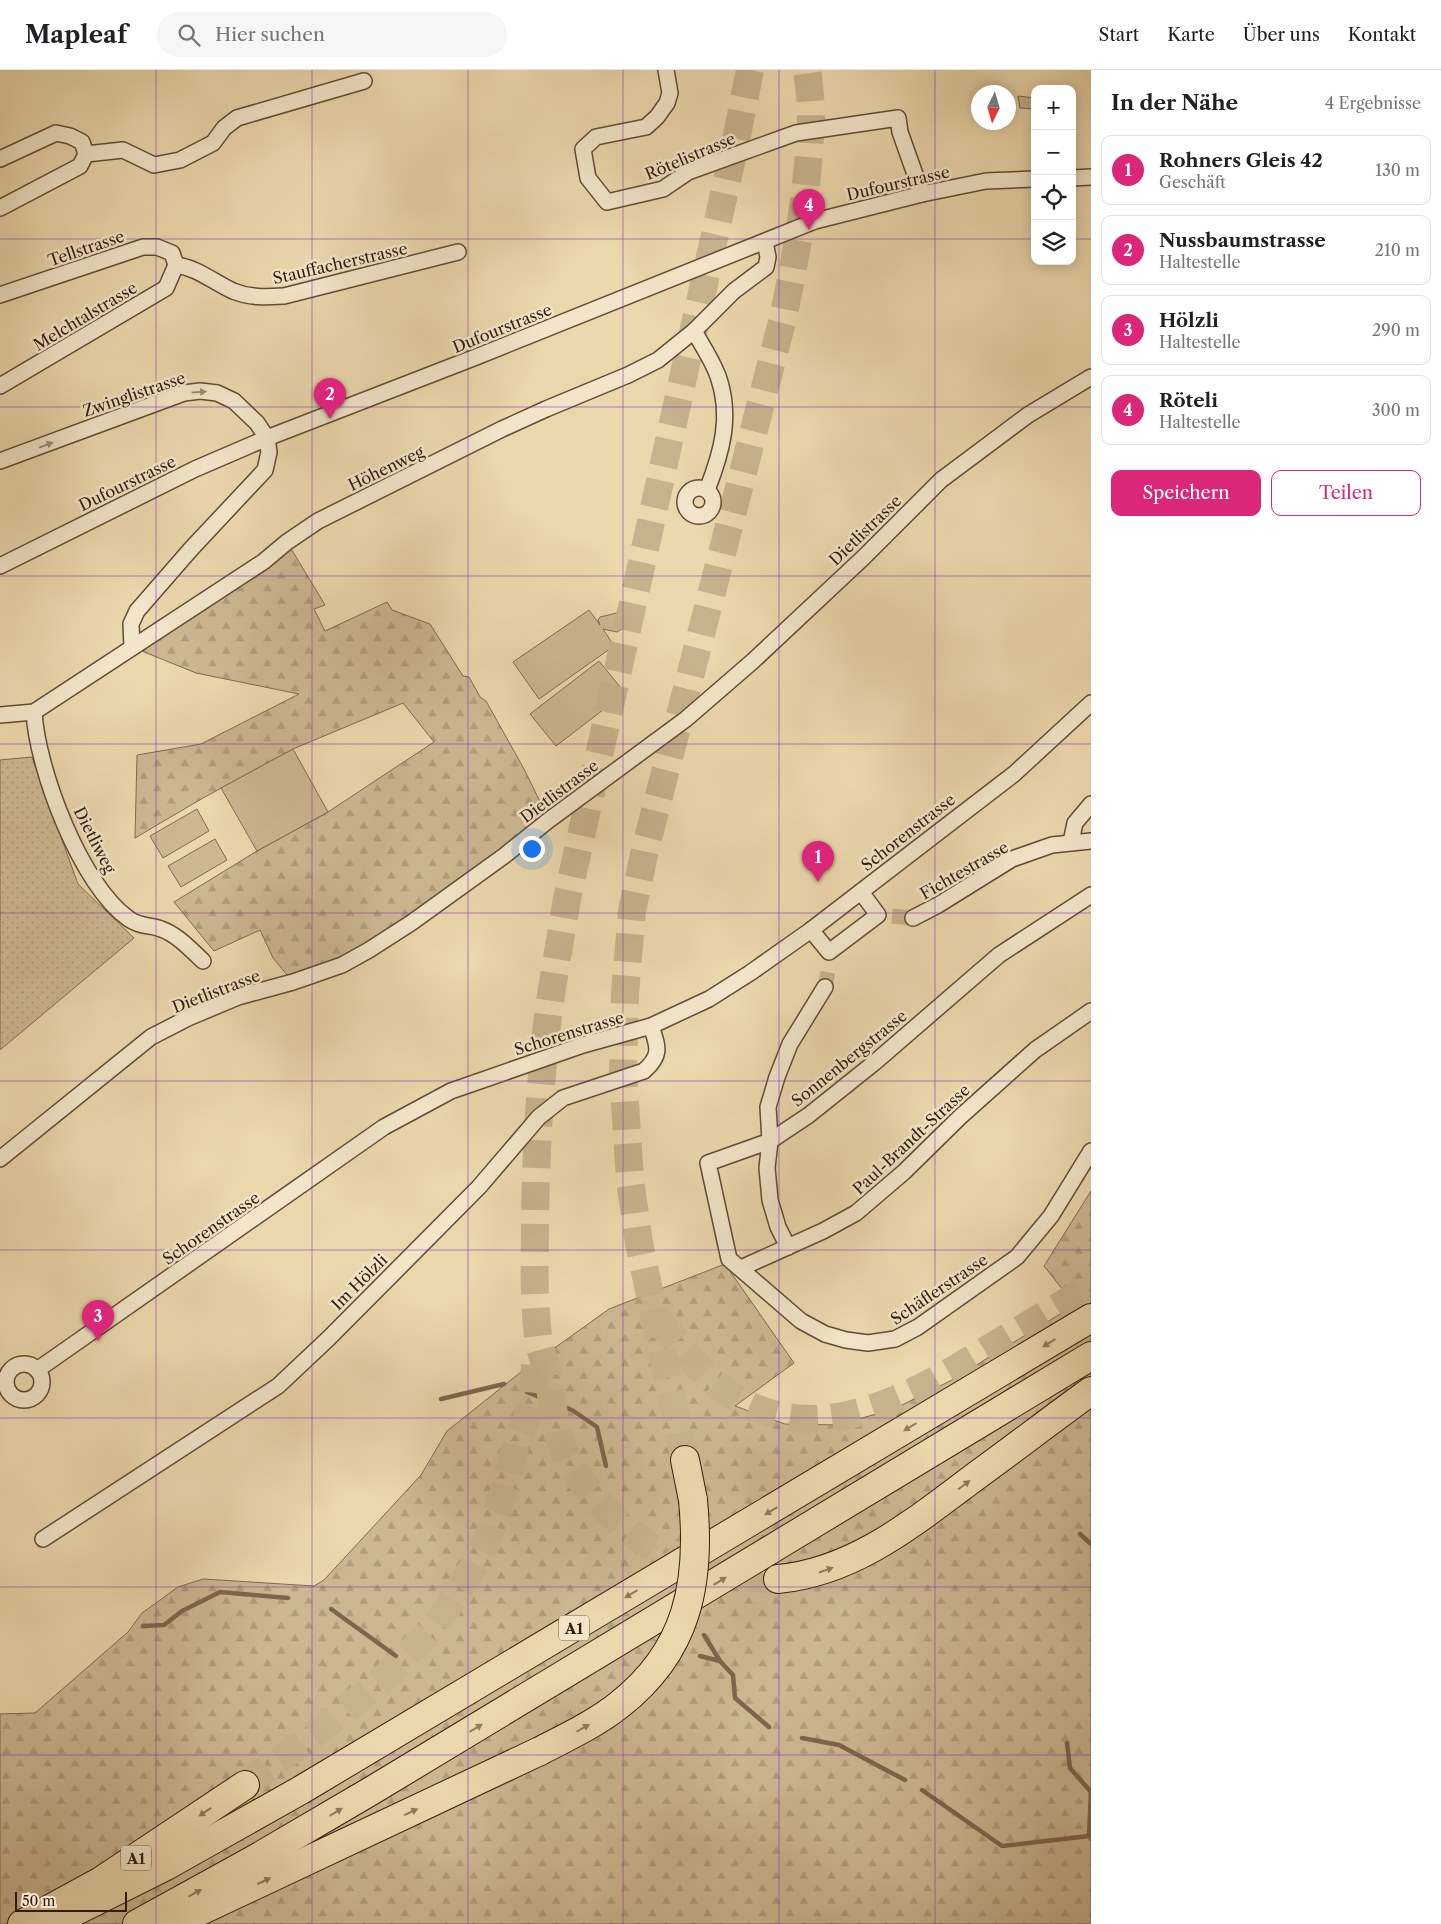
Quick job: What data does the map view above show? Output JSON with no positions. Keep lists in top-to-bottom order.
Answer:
{
  "streets": {
    "highway": ["A1"],
    "street": [
      "Rötelistrasse",
      "Dufourstrasse",
      "Tellstrasse",
      "Stauffacherstrasse",
      "Melchtalstrasse",
      "Zwinglistrasse",
      "Höhenweg",
      "Dietlistrasse",
      "Schorenstrasse",
      "Dietliweg",
      "Fichtestrasse",
      "Sonnenbergstrasse",
      "Paul-Brandt-Strasse",
      "Im Hölzli",
      "Schäflerstrasse"
    ]
  },
  "crossings": [
    ["Rötelistrasse", "Dufourstrasse"],
    ["Dufourstrasse", "Zwinglistrasse"],
    ["Dufourstrasse", "Höhenweg"],
    ["Tellstrasse", "Stauffacherstrasse"],
    ["Tellstrasse", "Melchtalstrasse"],
    ["Stauffacherstrasse", "Melchtalstrasse"],
    ["Höhenweg", "Dietliweg"],
    ["Schorenstrasse", "Im Hölzli"],
    ["Sonnenbergstrasse", "Paul-Brandt-Strasse"],
    ["Sonnenbergstrasse", "Schäflerstrasse"],
    ["Paul-Brandt-Strasse", "Schäflerstrasse"]
  ],
  "one_way": ["Zwinglistrasse"],
  "scale_bar": "50 m",
  "north": "bottom",
  "page": {
    "header": "Mapleaf",
    "search": "Hier suchen",
    "nav": [
      "Start",
      "Karte",
      "Über uns",
      "Kontakt"
    ],
    "heading": ["In der Nähe", "4 Ergebnisse"],
    "map_buttons": ["+", "−"],
    "list": [
      {
        "mark": "1",
        "name": "Rohners Gleis 42",
        "note": "Geschäft",
        "value": "130 m"
      },
      {
        "mark": "2",
        "name": "Nussbaumstrasse",
        "note": "Haltestelle",
        "value": "210 m"
      },
      {
        "mark": "3",
        "name": "Hölzli",
        "note": "Haltestelle",
        "value": "290 m"
      },
      {
        "mark": "4",
        "name": "Röteli",
        "note": "Haltestelle",
        "value": "300 m"
      }
    ],
    "pins": [
      "4",
      "2",
      "1",
      "3"
    ],
    "buttons": ["Speichern", "Teilen"],
    "scale": "50 m"
  }
}
